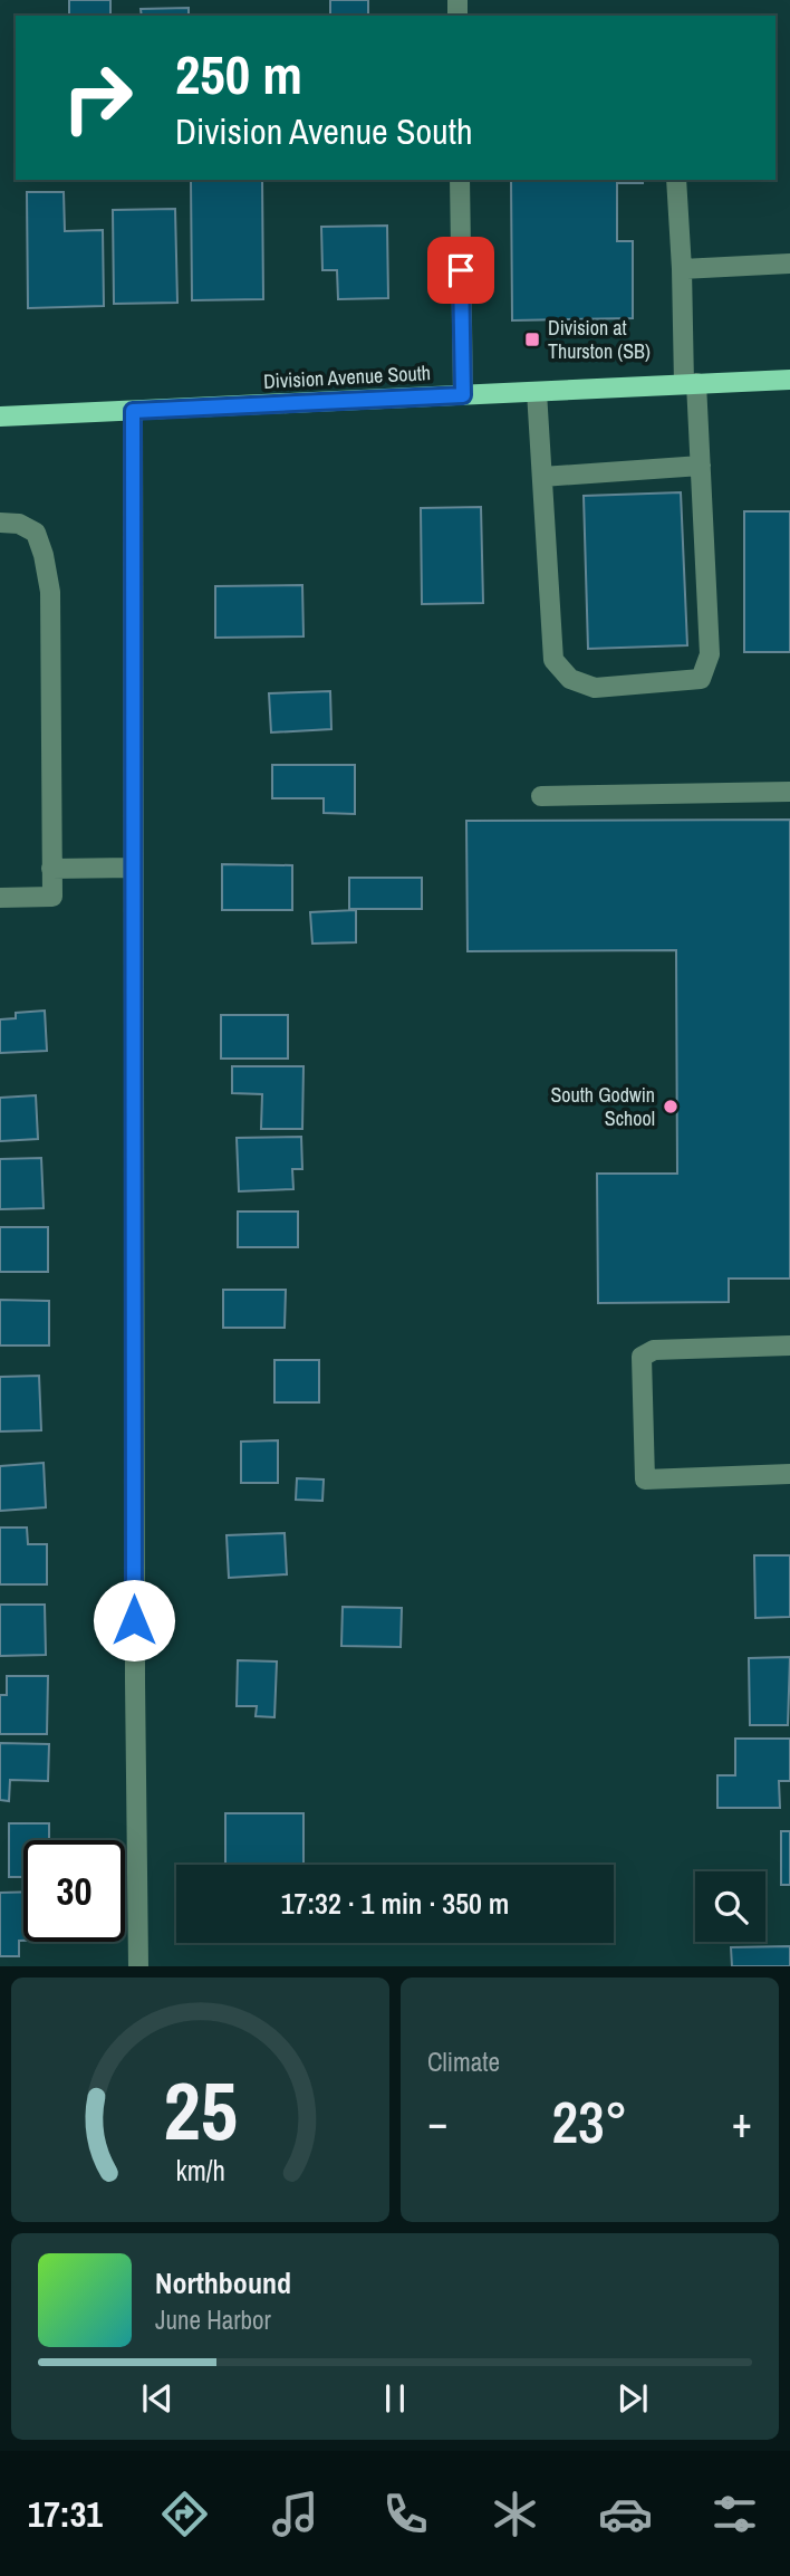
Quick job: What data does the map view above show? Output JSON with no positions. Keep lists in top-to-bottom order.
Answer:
{
  "streets": {
    "main road": ["Division Avenue South"]
  },
  "places": {
    "transit": ["Division at Thurston (SB)"],
    "other": ["South Godwin School"]
  },
  "page": {
    "turn": ["250 m", "Division Avenue South"],
    "limit": "30",
    "trip": "17:32 · 1 min · 350 m",
    "tile": "Climate",
    "heat": ["−", "23°", "+"],
    "song": ["Northbound", "June Harbor"],
    "tabs": "17:31",
    "gauge": ["25", "km/h"]
  }
}
